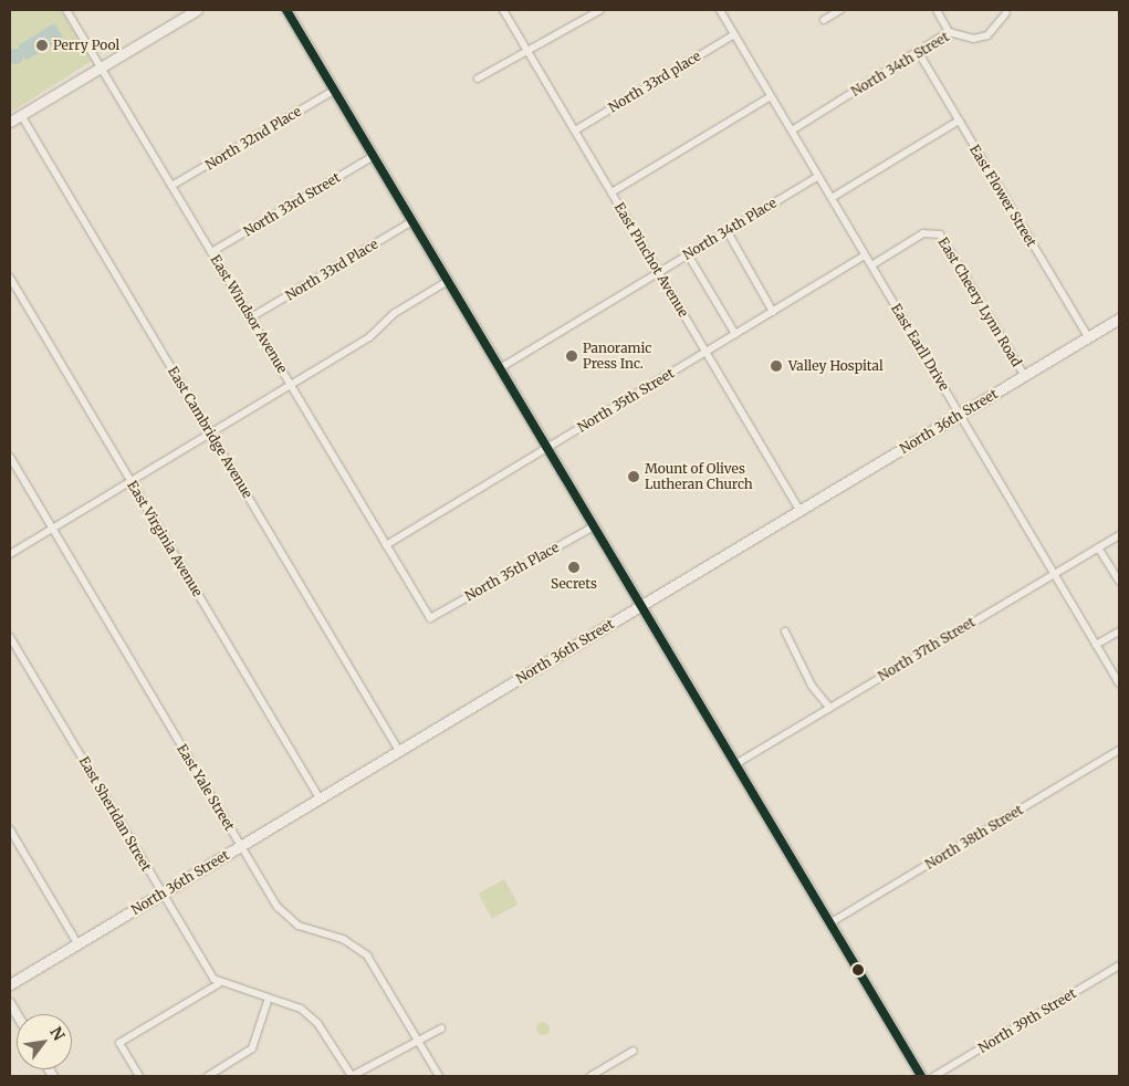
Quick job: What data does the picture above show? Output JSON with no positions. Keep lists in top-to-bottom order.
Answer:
{
  "streets": {
    "main road": ["North 36th Street"],
    "street": [
      "North 34th Street",
      "North 33rd place",
      "North 32nd Place",
      "East Flower Street",
      "North 33rd Street",
      "North 34th Place",
      "East Pinchot Avenue",
      "North 33rd Place",
      "East Cheery Lynn Road",
      "East Windsor Avenue",
      "East Earll Drive",
      "North 35th Street",
      "East Cambridge Avenue",
      "East Virginia Avenue",
      "North 35th Place",
      "North 37th Street",
      "East Yale Street",
      "East Sheridan Street",
      "North 38th Street",
      "North 39th Street"
    ]
  },
  "crossings": [
    ["North 34th Street", "East Flower Street"],
    ["North 34th Street", "East Earll Drive"],
    ["North 33rd place", "East Pinchot Avenue"],
    ["North 33rd place", "East Earll Drive"],
    ["North 32nd Place", "East Windsor Avenue"],
    ["East Flower Street", "North 36th Street"],
    ["North 33rd Street", "East Windsor Avenue"],
    ["North 34th Place", "East Pinchot Avenue"],
    ["North 34th Place", "East Earll Drive"],
    ["East Pinchot Avenue", "North 35th Street"],
    ["East Pinchot Avenue", "North 36th Street"],
    ["North 33rd Place", "East Windsor Avenue"],
    ["East Cheery Lynn Road", "East Earll Drive"],
    ["East Cheery Lynn Road", "North 36th Street"],
    ["East Windsor Avenue", "North 35th Street"],
    ["East Windsor Avenue", "North 35th Place"],
    ["East Earll Drive", "North 35th Street"],
    ["East Earll Drive", "North 36th Street"],
    ["East Earll Drive", "North 37th Street"],
    ["North 36th Street", "East Cambridge Avenue"],
    ["North 36th Street", "East Virginia Avenue"],
    ["North 36th Street", "East Yale Street"],
    ["North 36th Street", "East Sheridan Street"]
  ],
  "places": [
    "Perry Pool",
    "Panoramic Press Inc.",
    "Valley Hospital",
    "Mount of Olives Lutheran Church",
    "Secrets"
  ],
  "north": "top right"
}
